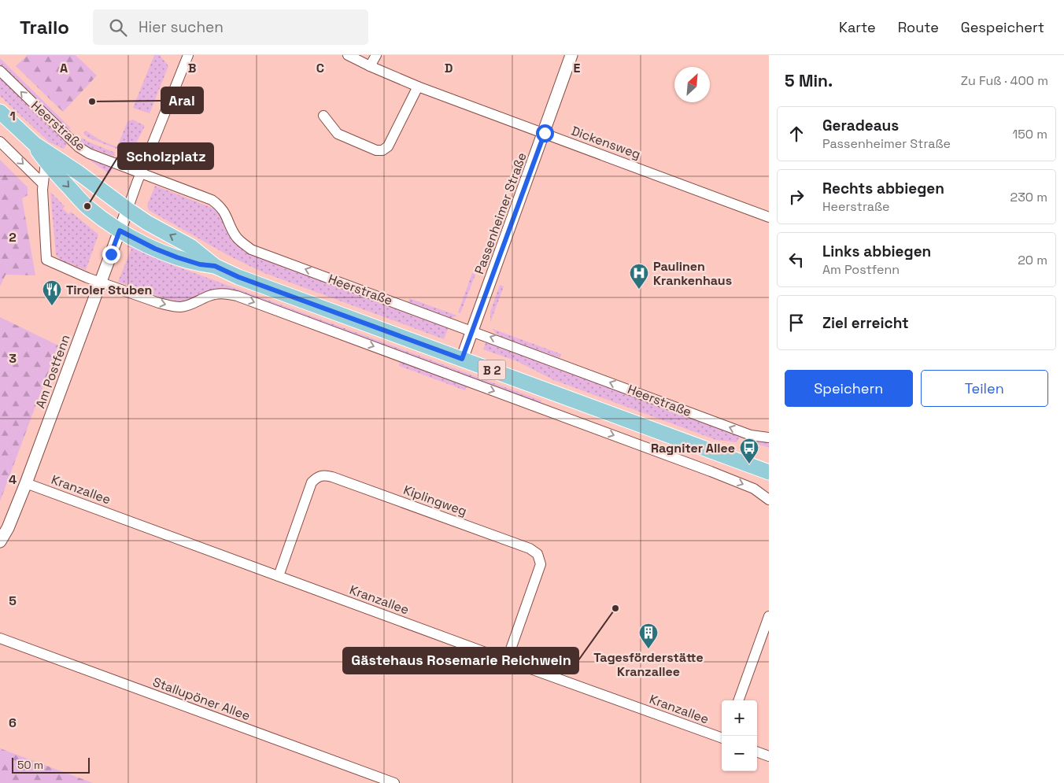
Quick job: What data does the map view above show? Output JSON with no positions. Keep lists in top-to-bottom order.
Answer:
{
  "streets": {
    "main road": ["Heerstraße", "B 2"],
    "street": [
      "Dickensweg",
      "Passenheimer Straße",
      "Am Postfenn",
      "Kranzallee",
      "Kiplingweg",
      "Stallupöner Allee"
    ]
  },
  "crossings": [
    ["Heerstraße", "Passenheimer Straße"],
    ["Heerstraße", "Am Postfenn"],
    ["Dickensweg", "Passenheimer Straße"],
    ["Am Postfenn", "Kranzallee"],
    ["Kranzallee", "Kiplingweg"]
  ],
  "places": {
    "other": ["Aral", "Scholzplatz", "Gästehaus Rosemarie Reichwein"],
    "hospital": ["Paulinen Krankenhaus"],
    "restaurant": ["Tiroler Stuben"],
    "bus stop": ["Ragniter Allee"],
    "building": ["Tagesförderstätte Kranzallee"]
  },
  "scale_bar": "50 m",
  "north": "top right",
  "page": {
    "header": "Trailo",
    "search": "Hier suchen",
    "nav": ["Karte", "Route", "Gespeichert"],
    "heading": ["5 Min.", "Zu Fuß · 400 m"],
    "list": [
      ["Geradeaus", "Passenheimer Straße", "150 m"],
      ["Rechts abbiegen", "Heerstraße", "230 m"],
      ["Links abbiegen", "Am Postfenn", "20 m"],
      "Ziel erreicht"
    ],
    "buttons": ["Speichern", "Teilen"],
    "map_buttons": ["+", "−"],
    "scale": "50 m"
  },
  "grid": {
    "columns": [
      "A",
      "B",
      "C",
      "D",
      "E"
    ],
    "rows": [
      "1",
      "2",
      "3",
      "4",
      "5",
      "6"
    ]
  }
}
